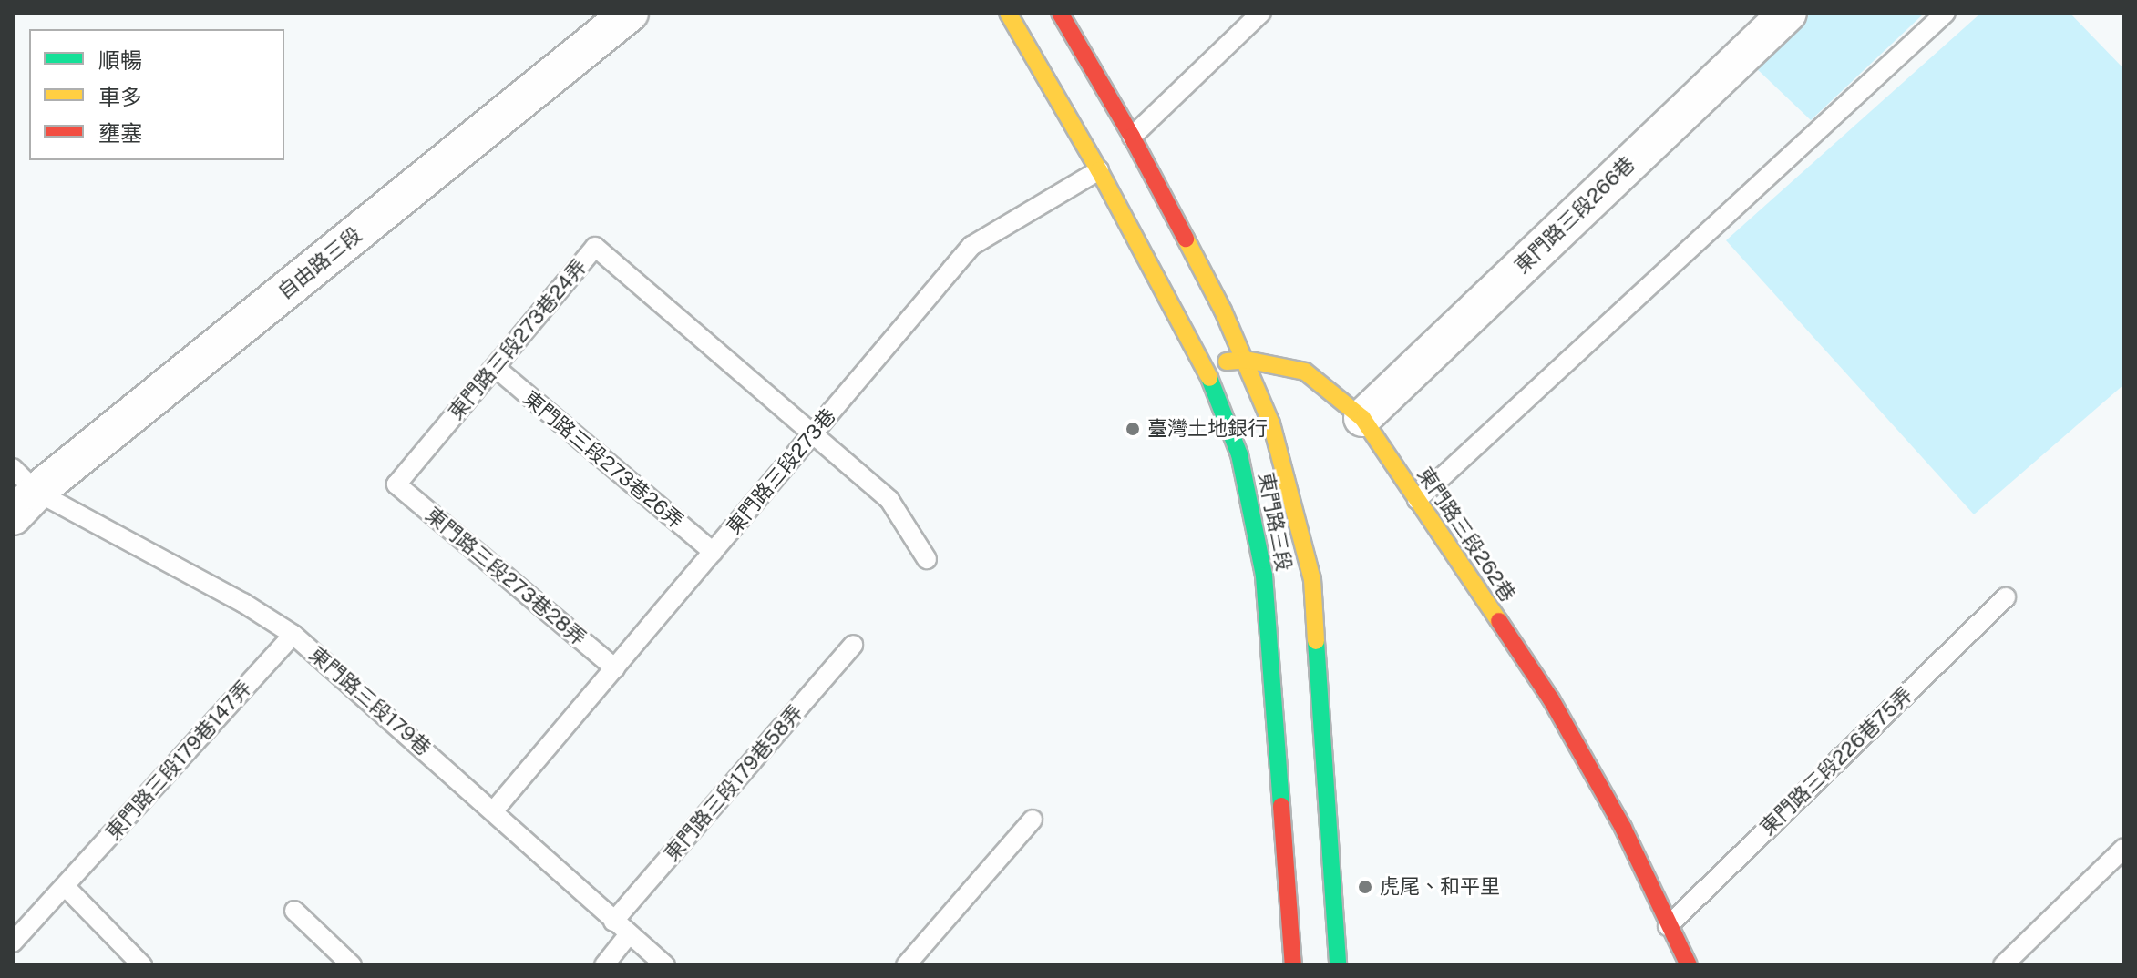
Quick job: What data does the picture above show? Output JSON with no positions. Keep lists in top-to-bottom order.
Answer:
{
  "streets": {
    "main road": ["東門路三段", "東門路三段262巷"],
    "street": ["東門路三段266巷", "自由路三段"],
    "lane": [
      "東門路三段273巷24弄",
      "東門路三段273巷26弄",
      "東門路三段273巷",
      "東門路三段273巷28弄",
      "東門路三段179巷",
      "東門路三段179巷147弄",
      "東門路三段226巷75弄",
      "東門路三段179巷58弄"
    ]
  },
  "crossings": [
    ["東門路三段266巷", "東門路三段262巷"],
    ["自由路三段", "東門路三段179巷"],
    ["東門路三段273巷24弄", "東門路三段273巷26弄"],
    ["東門路三段273巷24弄", "東門路三段273巷"],
    ["東門路三段273巷24弄", "東門路三段273巷28弄"],
    ["東門路三段273巷26弄", "東門路三段273巷"],
    ["東門路三段273巷", "東門路三段"],
    ["東門路三段273巷", "東門路三段273巷28弄"],
    ["東門路三段273巷", "東門路三段179巷"],
    ["東門路三段", "東門路三段262巷"],
    ["東門路三段262巷", "東門路三段226巷75弄"],
    ["東門路三段179巷", "東門路三段179巷147弄"],
    ["東門路三段179巷", "東門路三段179巷58弄"]
  ],
  "places": ["臺灣土地銀行", "虎尾、和平里"],
  "legend": ["順暢", "車多", "壅塞"]
}
